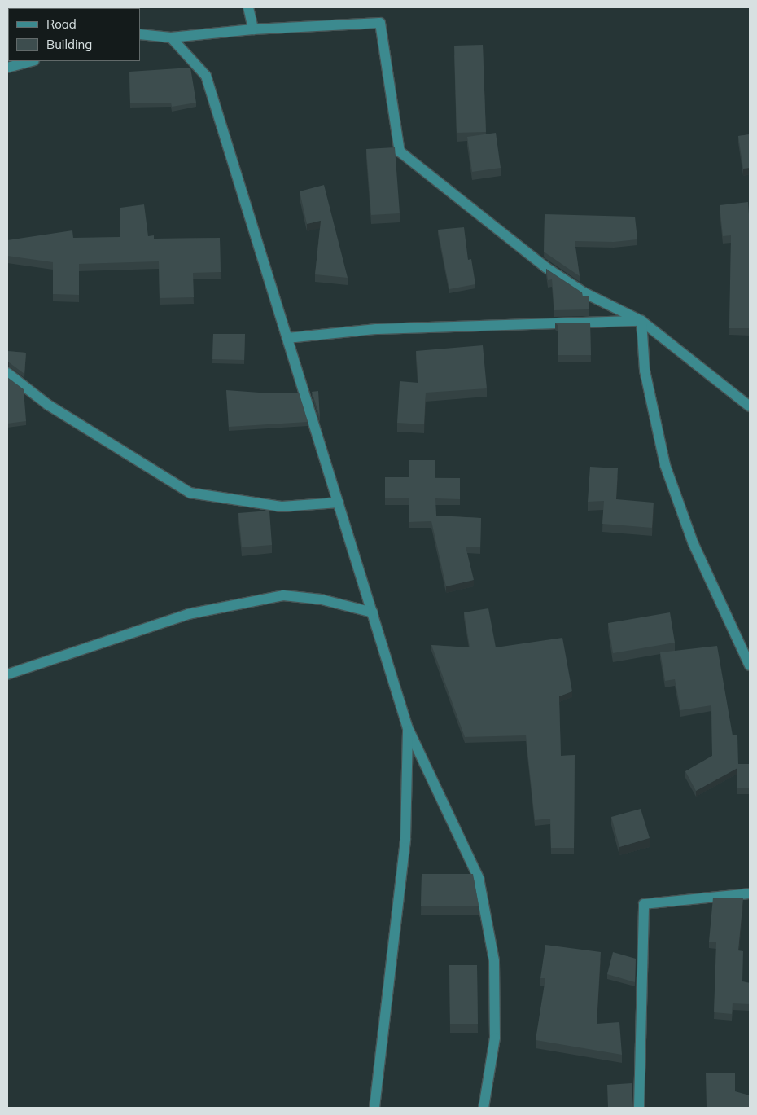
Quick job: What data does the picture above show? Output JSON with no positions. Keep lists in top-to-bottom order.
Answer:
{
  "legend": ["Road", "Building"]
}
